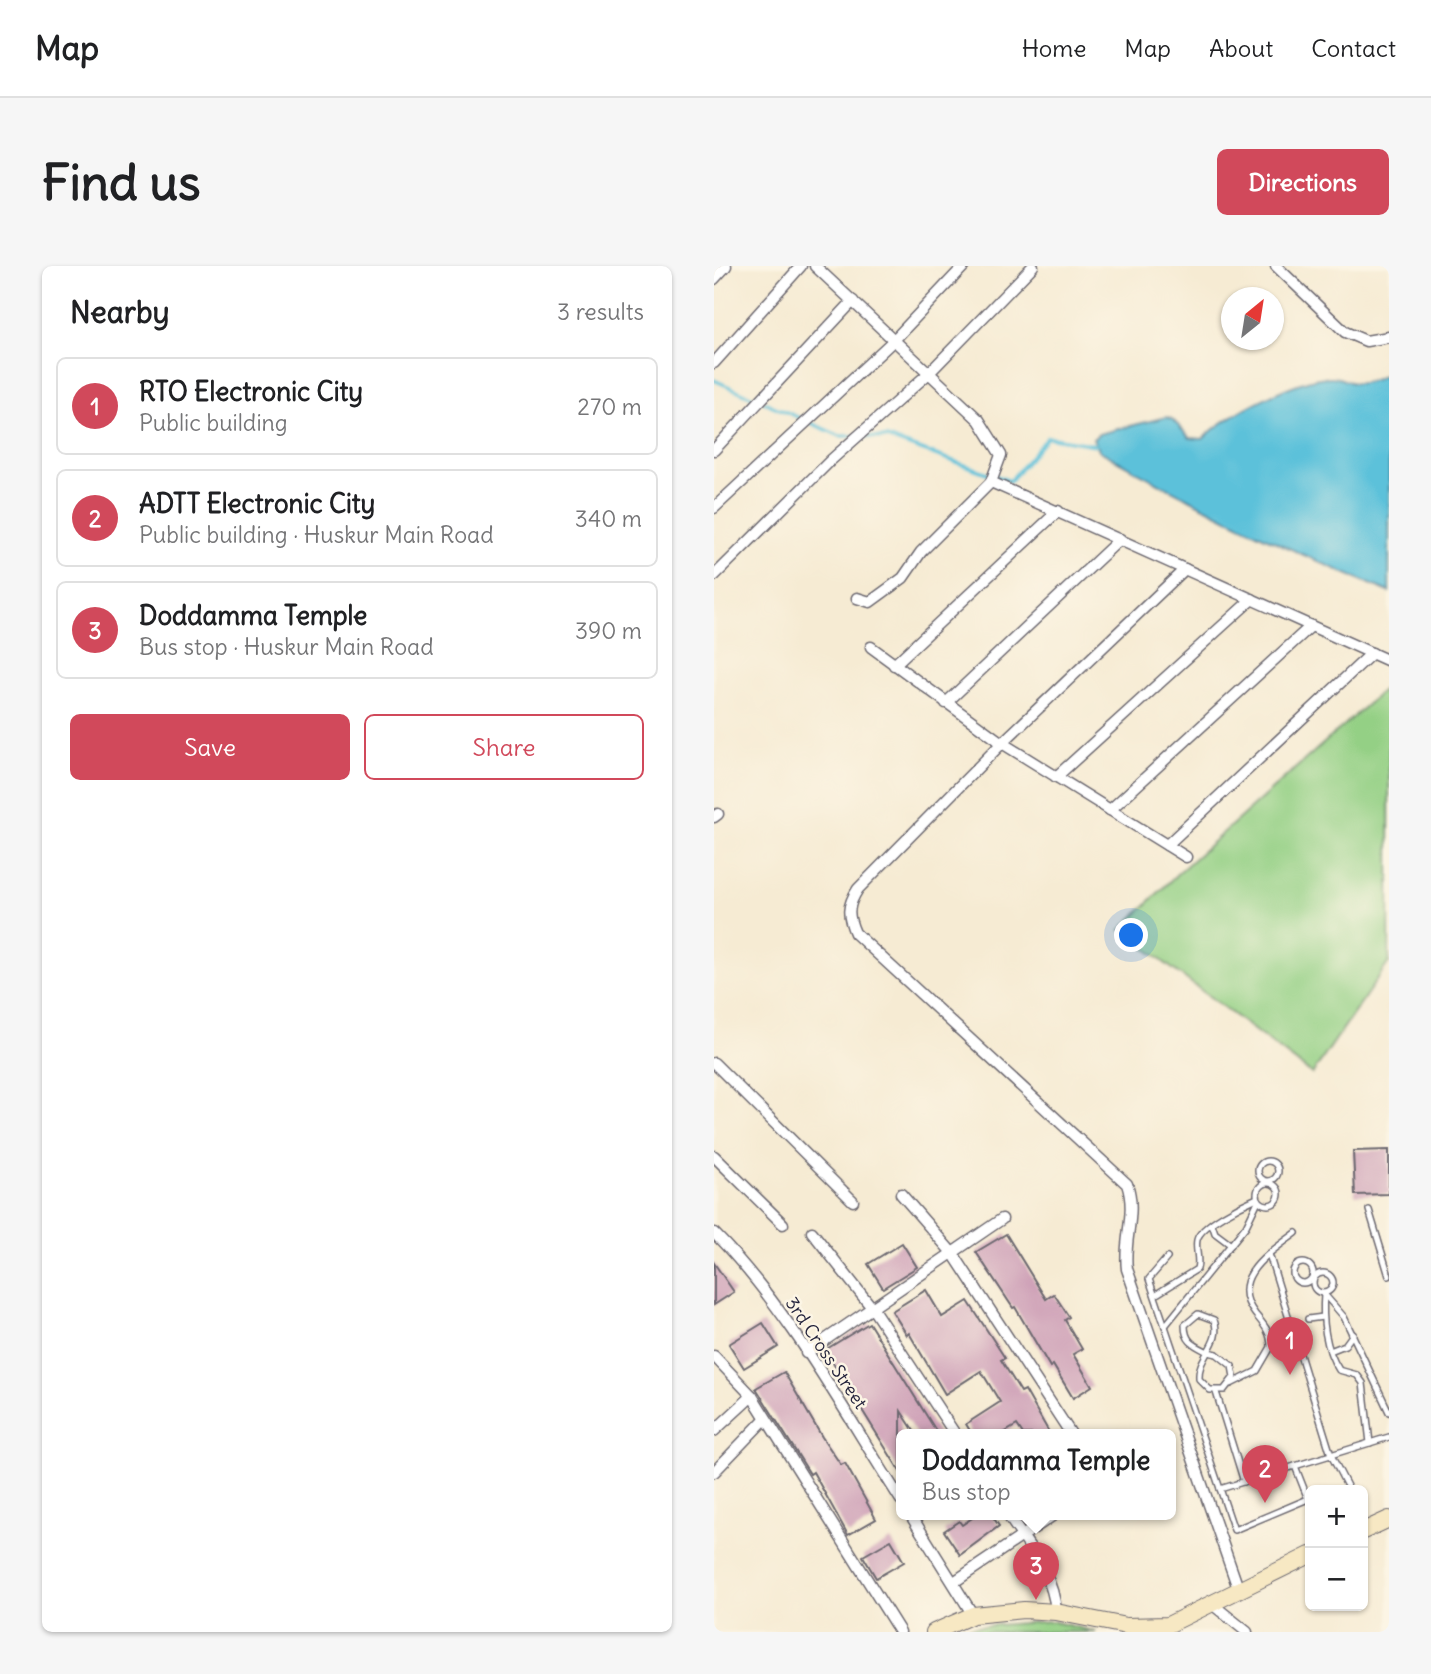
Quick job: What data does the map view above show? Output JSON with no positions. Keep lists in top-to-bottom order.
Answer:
{
  "streets": {
    "street": ["3rd Cross Street"]
  },
  "north": "top right",
  "page": {
    "header": "Map",
    "nav": [
      "Home",
      "Map",
      "About",
      "Contact"
    ],
    "buttons": [
      "Directions",
      ["Save", "Share"]
    ],
    "title": "Find us",
    "heading": ["Nearby", "3 results"],
    "list": [
      {
        "mark": "1",
        "name": "RTO Electronic City",
        "note": "Public building",
        "value": "270 m"
      },
      {
        "mark": "2",
        "name": "ADTT Electronic City",
        "note": "Public building · Huskur Main Road",
        "value": "340 m"
      },
      {
        "mark": "3",
        "name": "Doddamma Temple",
        "note": "Bus stop · Huskur Main Road",
        "value": "390 m"
      }
    ],
    "pins": ["1", "2", "3"],
    "popup": ["Doddamma Temple", "Bus stop"],
    "map_buttons": ["+", "−"]
  }
}
